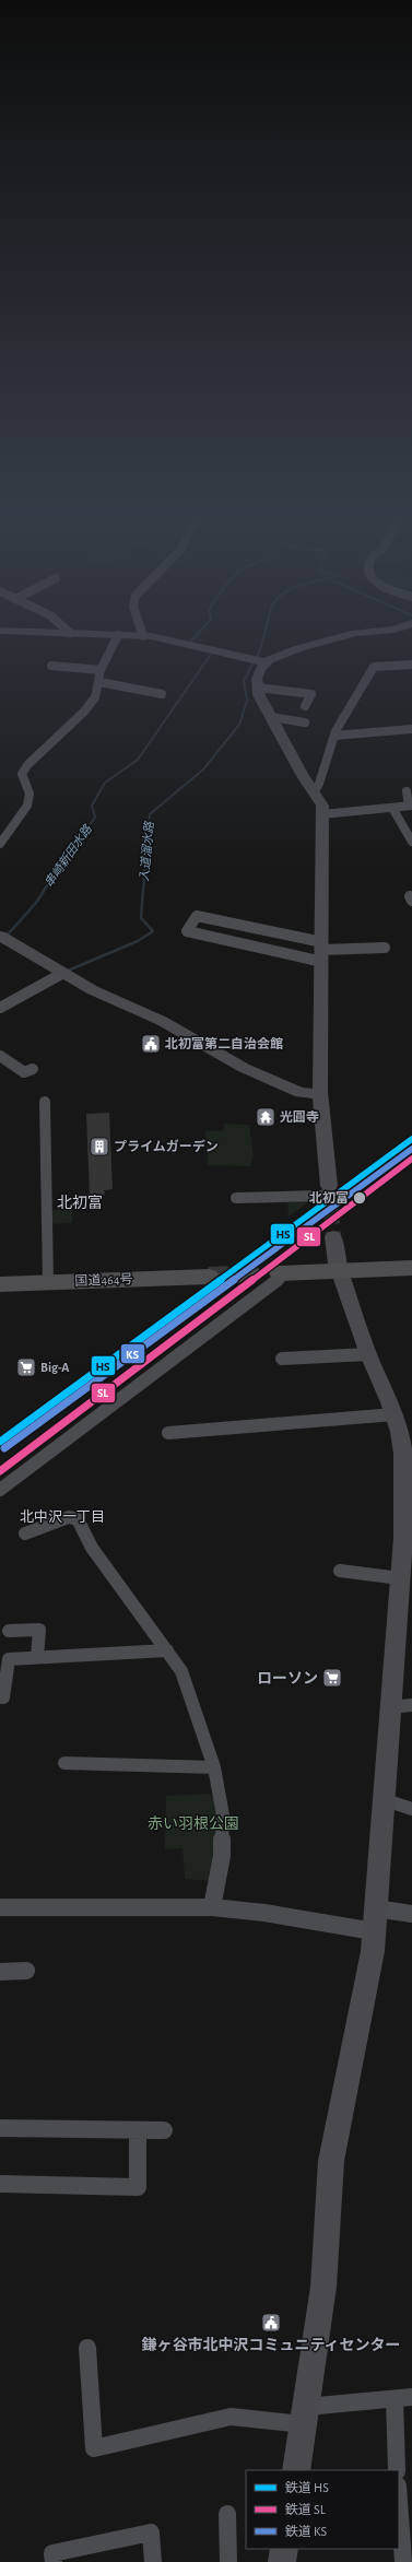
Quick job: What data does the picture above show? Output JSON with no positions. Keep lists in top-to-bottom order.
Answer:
{
  "streets": {
    "highway": ["国道464号"]
  },
  "districts": ["北初富", "北中沢一丁目"],
  "water": ["入道溜水路", "串崎新田水路"],
  "parks": ["赤い羽根公園"],
  "places": {
    "public building": ["北初富第二自治会館", "鎌ヶ谷市北中沢コミュニティセンター"],
    "temple": ["光圓寺"],
    "building": ["プライムガーデン"],
    "other": ["北初富"],
    "supermarket": ["Big-A", "ローソン"]
  },
  "lines": ["rail line HS", "rail line KS", "rail line SL"],
  "legend": ["鉄道 HS", "鉄道 SL", "鉄道 KS"]
}
